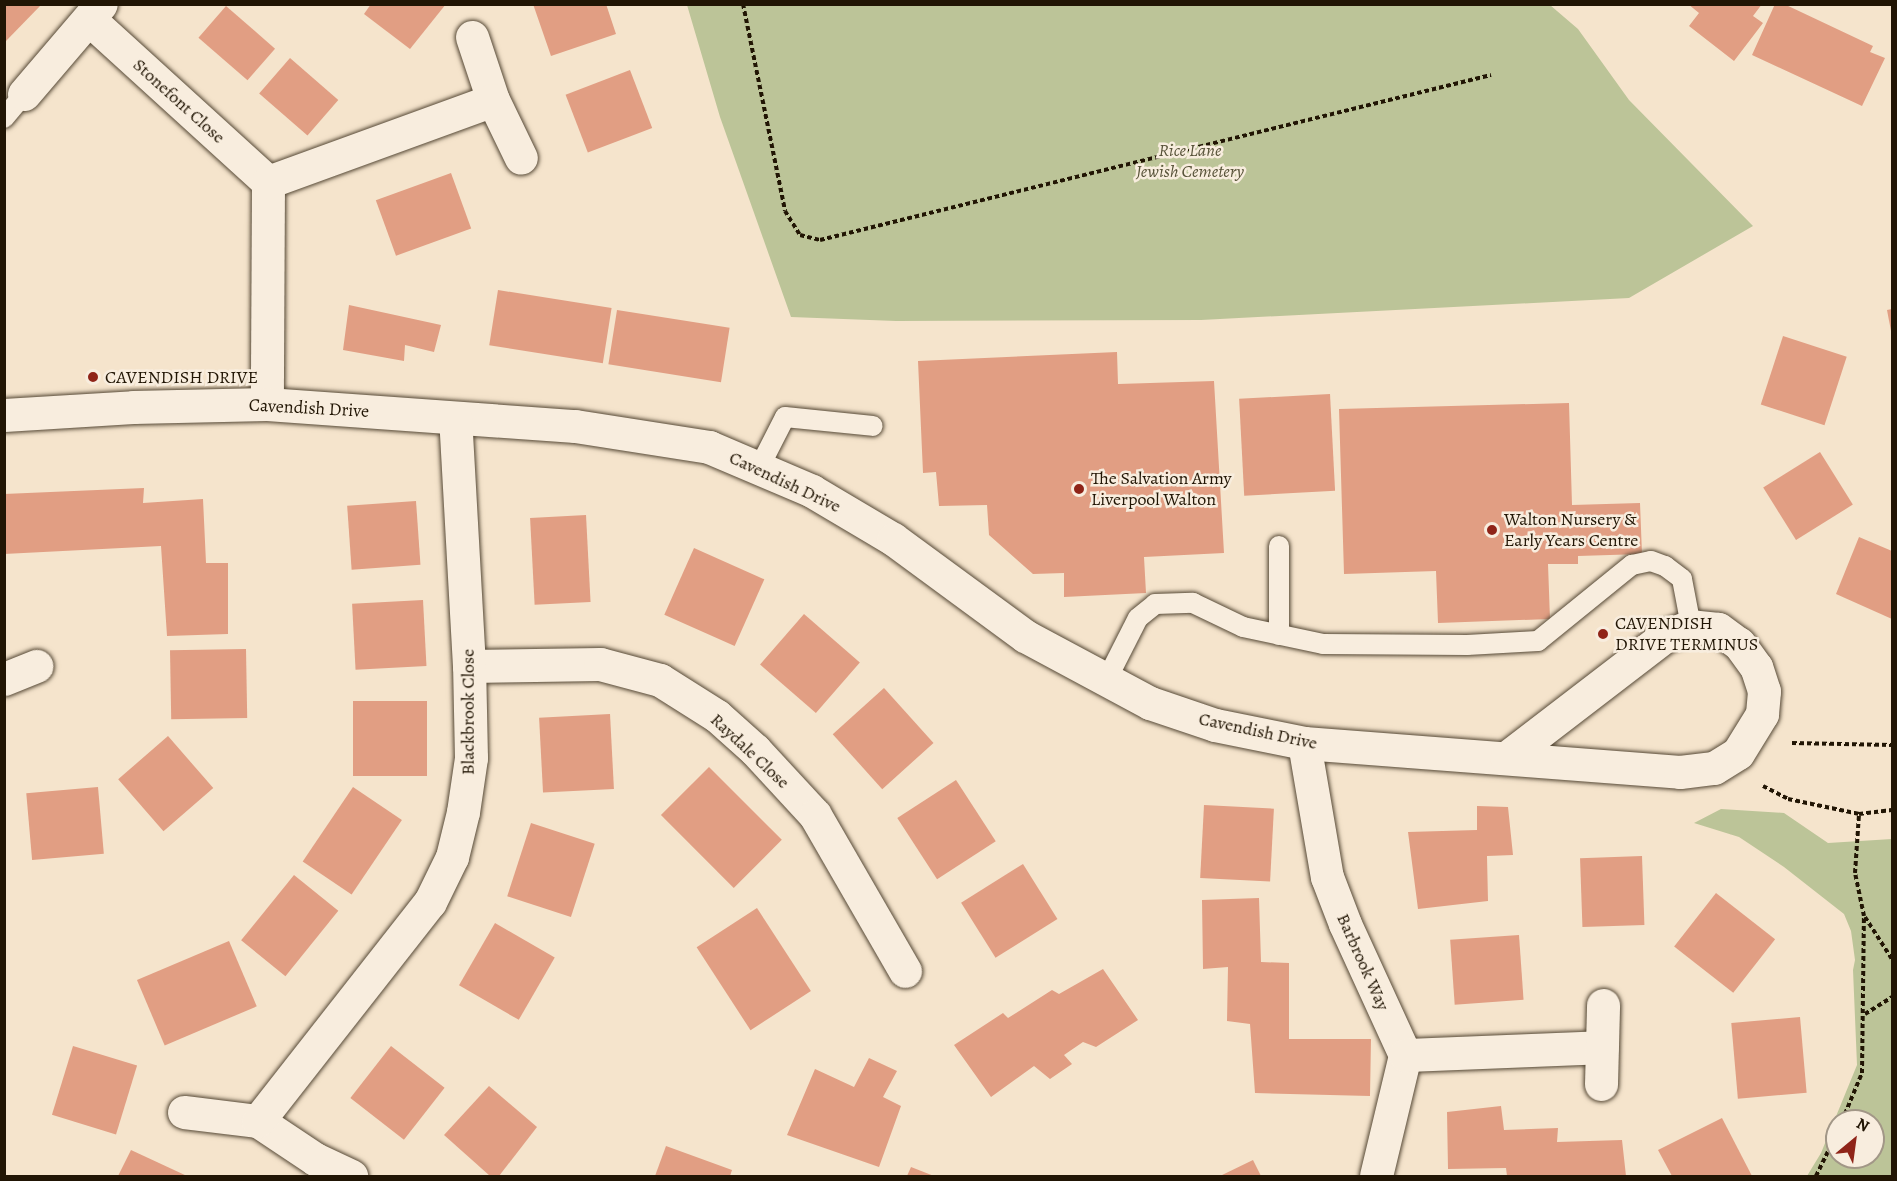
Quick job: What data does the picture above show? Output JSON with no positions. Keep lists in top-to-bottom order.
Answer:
{
  "streets": {
    "street": [
      "Stonefont Close",
      "Cavendish Drive",
      "Blackbrook Close",
      "Raydale Close",
      "Barbrook Way"
    ]
  },
  "crossings": [
    ["Cavendish Drive", "Blackbrook Close"],
    ["Cavendish Drive", "Barbrook Way"],
    ["Blackbrook Close", "Raydale Close"]
  ],
  "parks": ["Rice Lane Jewish Cemetery"],
  "places": [
    "CAVENDISH DRIVE",
    "The Salvation Army Liverpool Walton",
    "Walton Nursery & Early Years Centre",
    "CAVENDISH DRIVE TERMINUS"
  ],
  "north": "top right"
}
